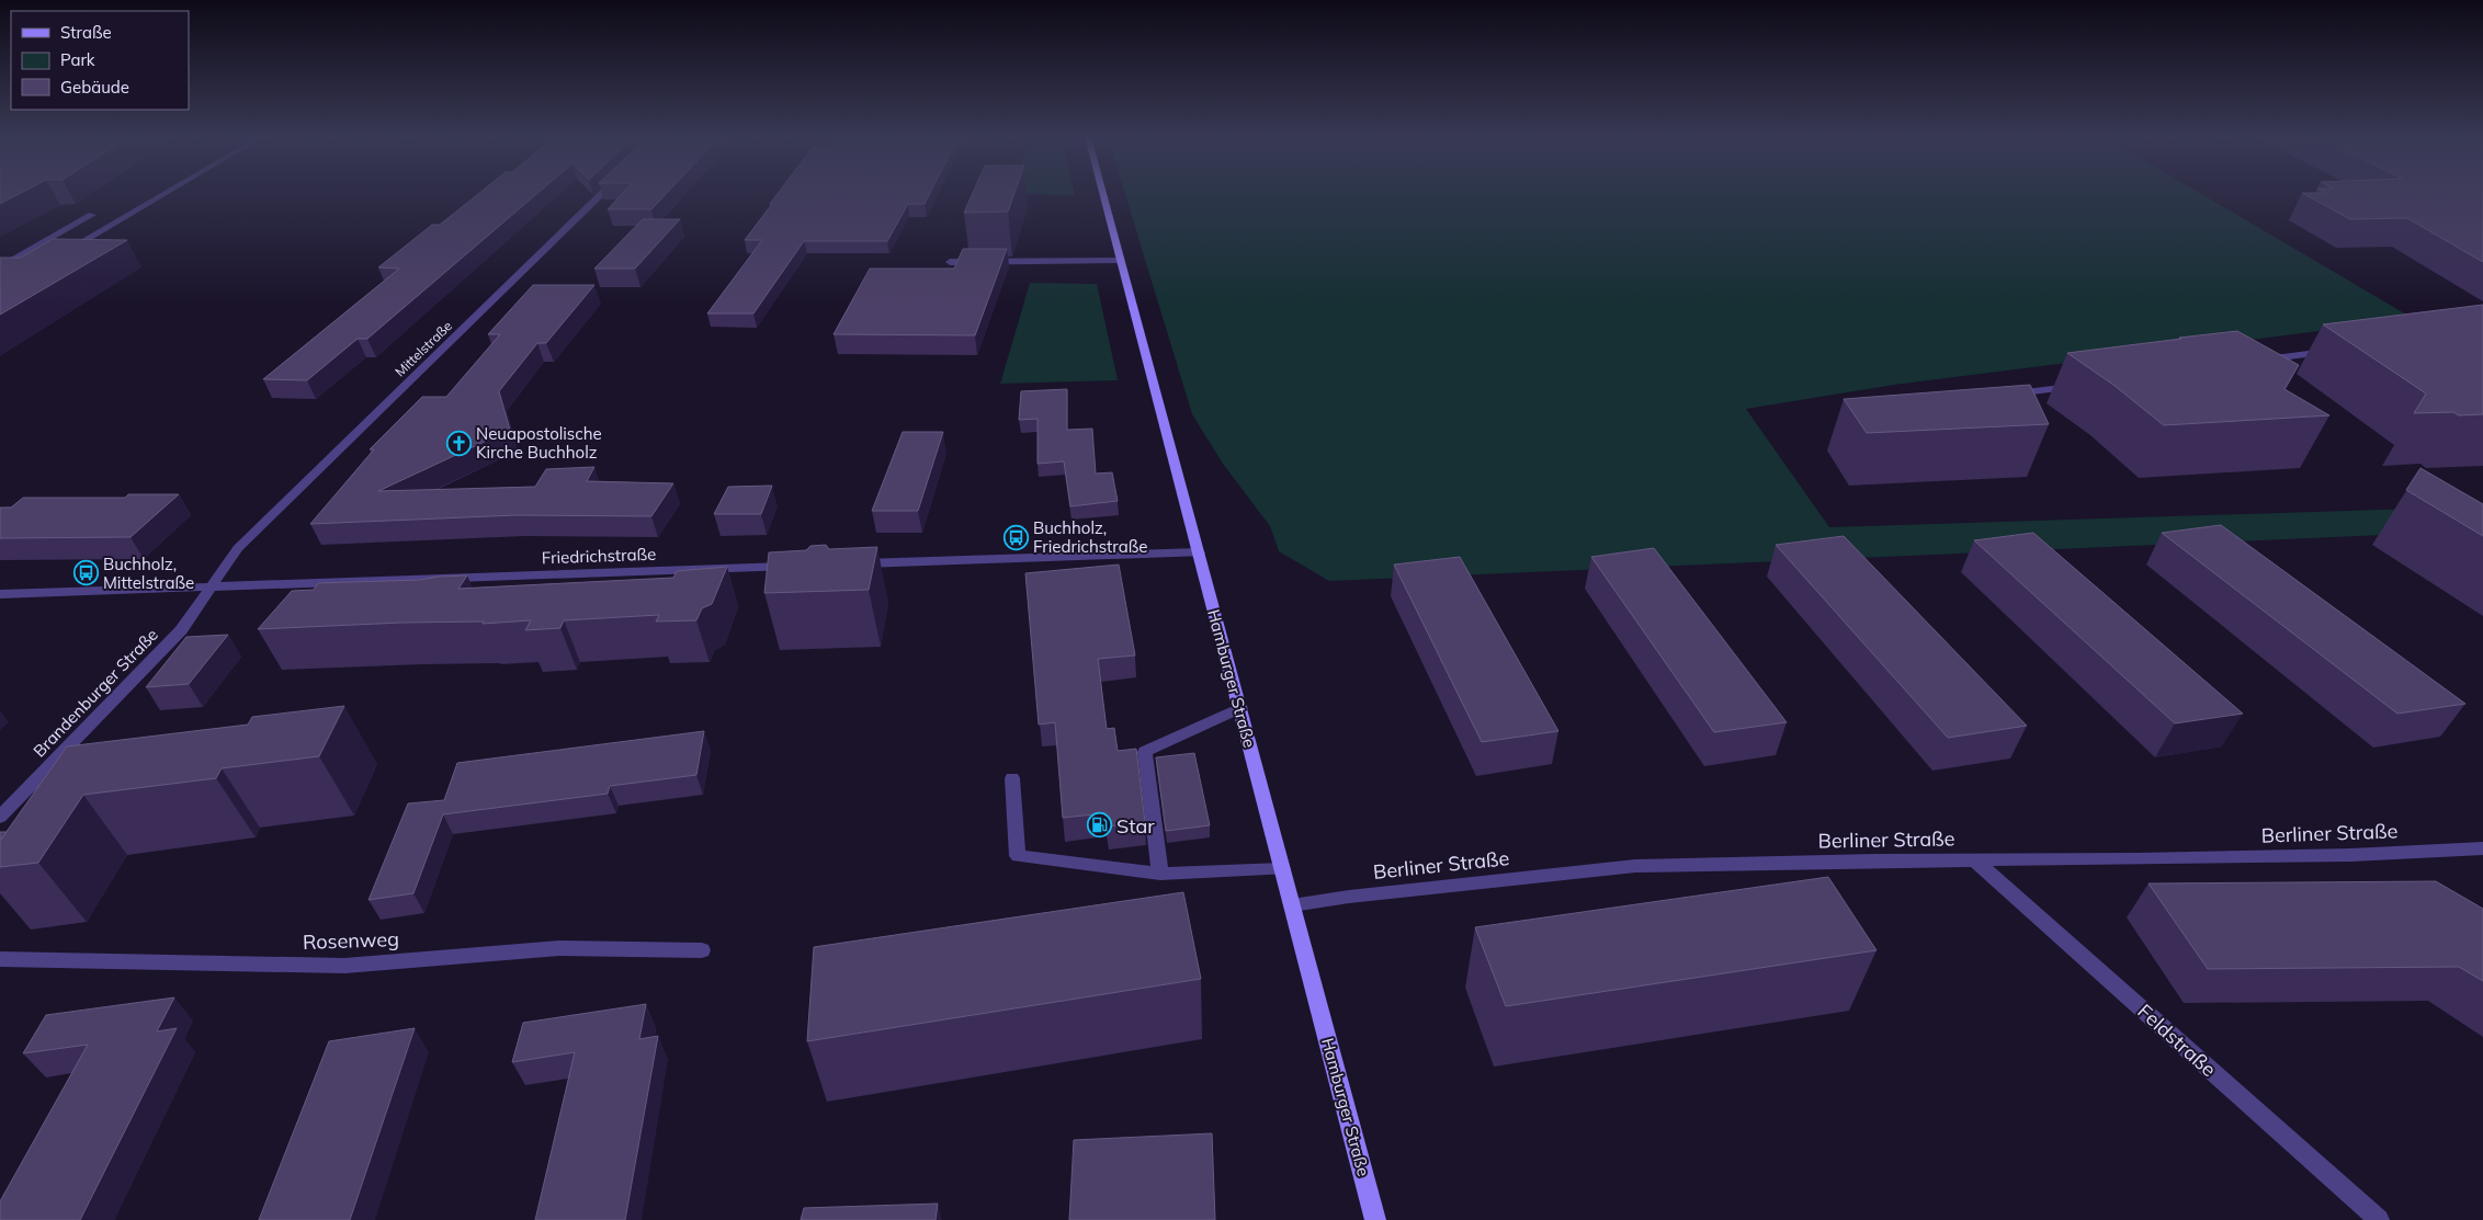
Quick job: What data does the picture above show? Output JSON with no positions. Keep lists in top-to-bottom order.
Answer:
{
  "streets": {
    "main road": ["Hamburger Straße"],
    "street": [
      "Mittelstraße",
      "Friedrichstraße",
      "Brandenburger Straße",
      "Berliner Straße",
      "Rosenweg",
      "Feldstraße"
    ]
  },
  "crossings": [
    ["Mittelstraße", "Friedrichstraße"],
    ["Mittelstraße", "Brandenburger Straße"],
    ["Friedrichstraße", "Brandenburger Straße"],
    ["Hamburger Straße", "Berliner Straße"],
    ["Berliner Straße", "Feldstraße"]
  ],
  "places": {
    "church": ["Neuapostolische Kirche Buchholz"],
    "bus stop": ["Buchholz, Friedrichstraße", "Buchholz, Mittelstraße"],
    "fuel station": ["Star"]
  },
  "legend": ["Straße", "Park", "Gebäude"]
}
